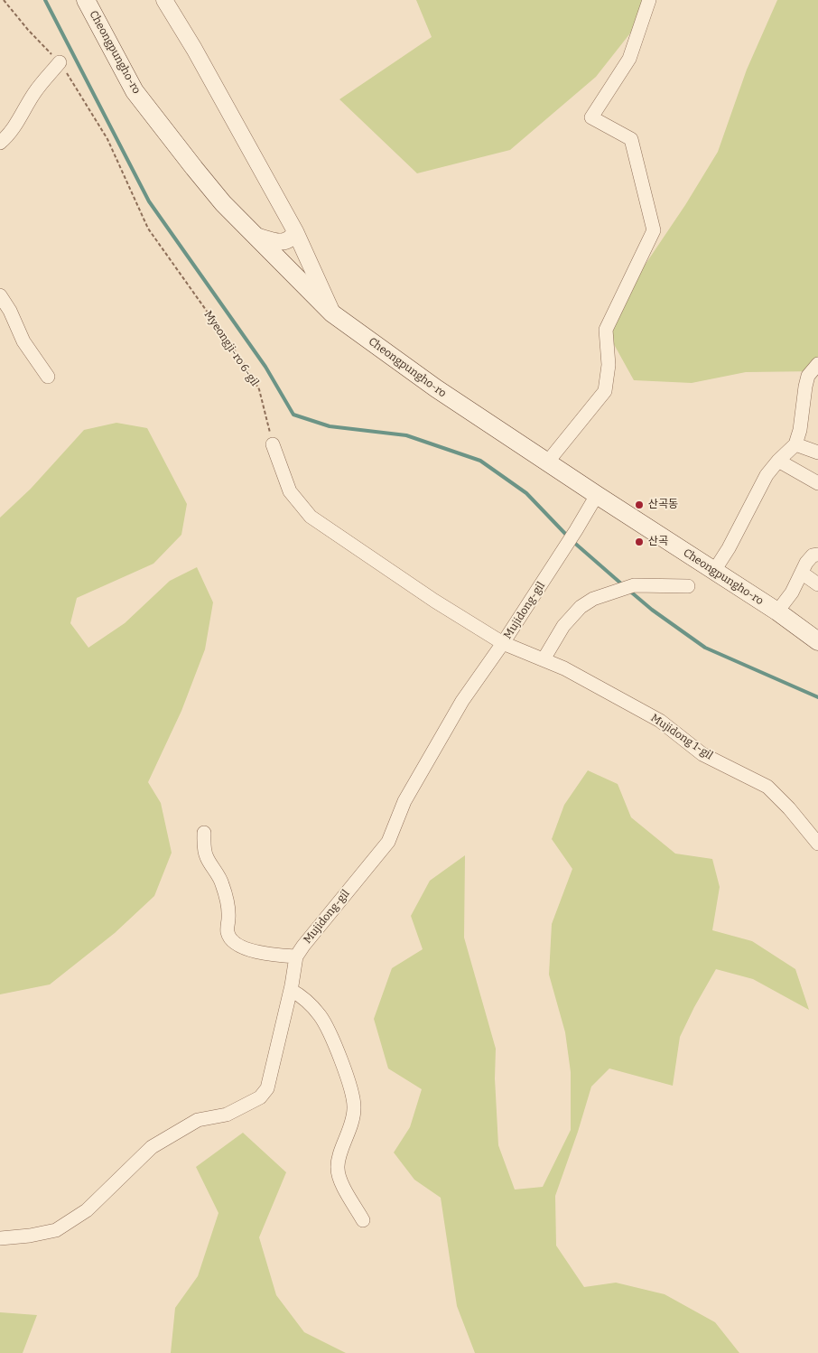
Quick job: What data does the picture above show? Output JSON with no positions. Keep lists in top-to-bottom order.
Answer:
{
  "streets": {
    "main road": ["Cheongpungho-ro"],
    "street": ["Mujidong-gil", "Mujidong 1-gil"],
    "path": ["Myeongji-ro 6-gil"]
  },
  "crossings": [
    ["Cheongpungho-ro", "Mujidong-gil"],
    ["Mujidong-gil", "Mujidong 1-gil"]
  ],
  "places": ["산곡동", "산곡"]
}
